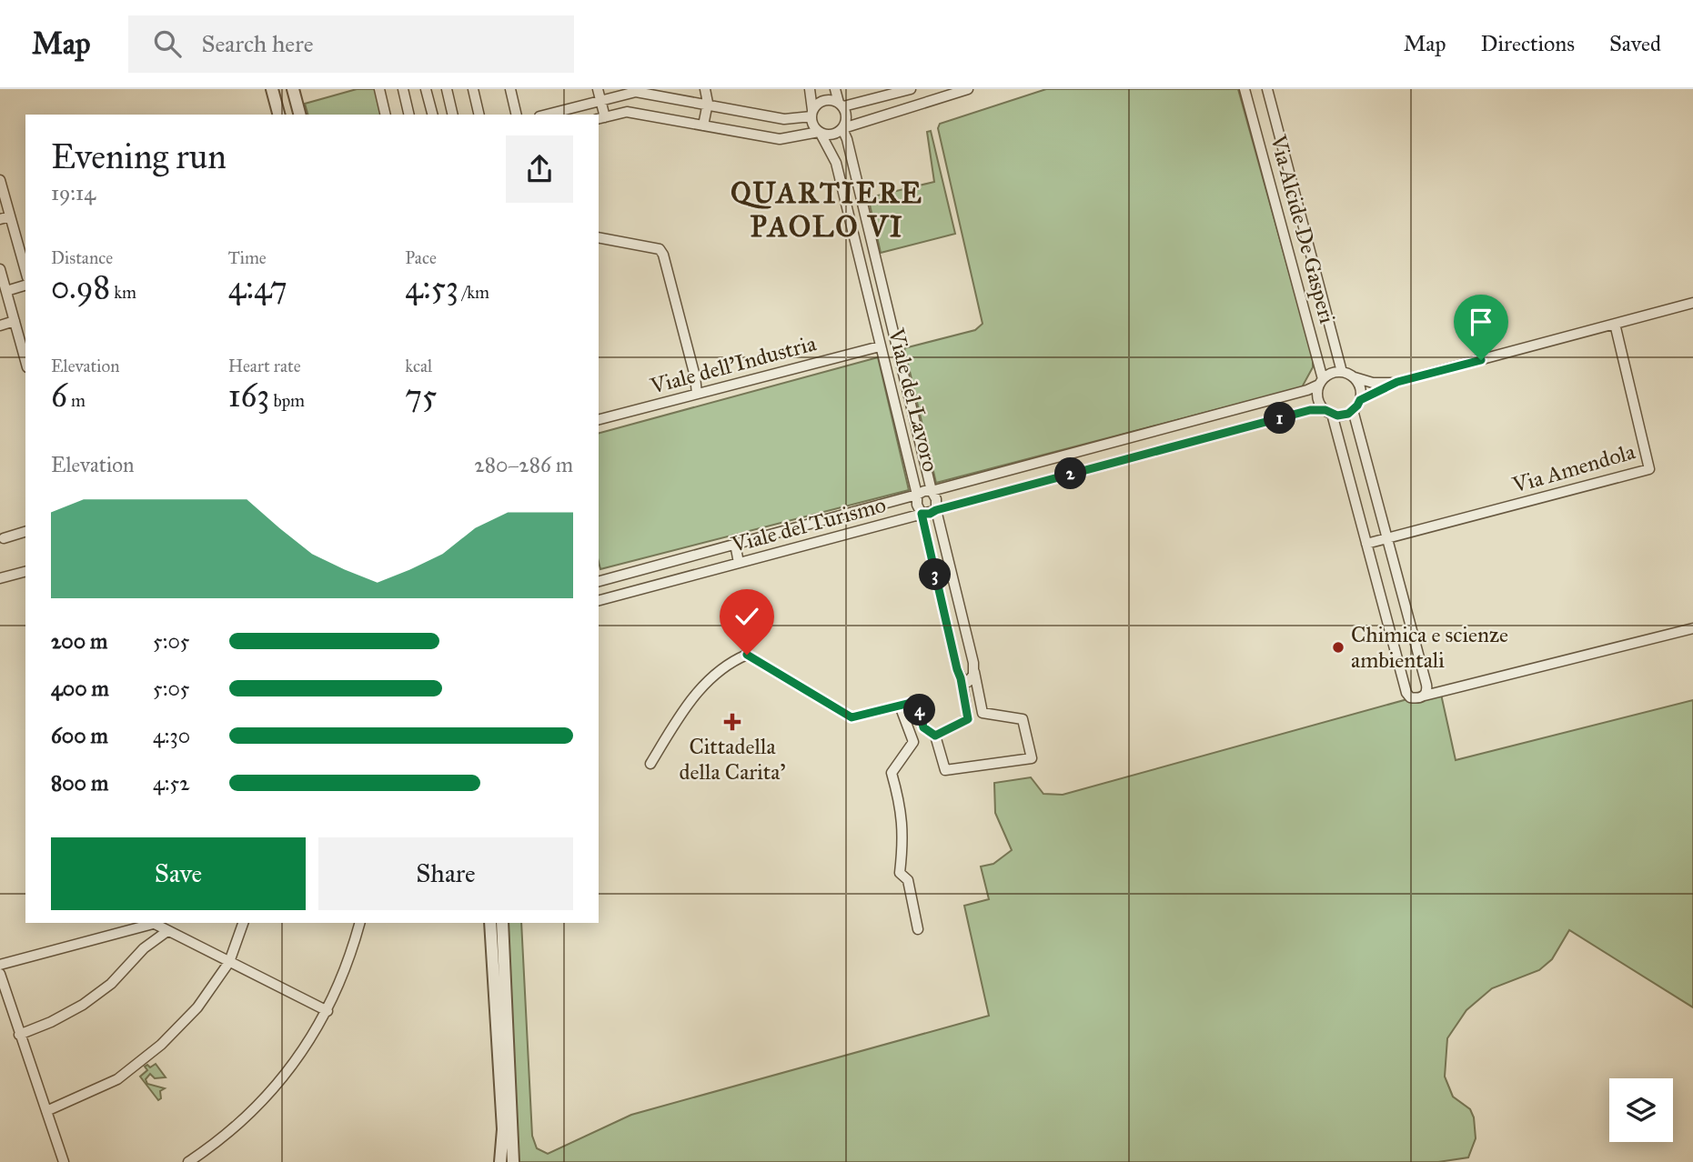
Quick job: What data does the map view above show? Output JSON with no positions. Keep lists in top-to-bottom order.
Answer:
{
  "streets": {
    "street": [
      "Via Alcide De Gasperi",
      "Viale dell'Industria",
      "Viale del Lavoro",
      "Via Amendola",
      "Viale del Turismo"
    ]
  },
  "crossings": [
    ["Via Alcide De Gasperi", "Viale del Turismo"],
    ["Viale dell'Industria", "Viale del Lavoro"],
    ["Viale del Lavoro", "Viale del Turismo"]
  ],
  "districts": ["QUARTIERE PAOLO VI"],
  "places": {
    "other": ["Chimica e scienze ambientali"],
    "health": ["Cittadella della Carita'"]
  },
  "page": {
    "header": "Map",
    "search": "Search here",
    "nav": ["Map", "Directions", "Saved"],
    "heading": ["Evening run", "19:14"],
    "stats": [
      ["Distance", "0.98 km"],
      ["Time", "4:47"],
      ["Pace", "4:53 /km"],
      ["Elevation", "6 m"],
      ["Heart rate", "163 bpm"],
      ["kcal", "75"]
    ],
    "pins": [
      "1",
      "2",
      "3",
      "4"
    ],
    "chart": ["Elevation", "280–286 m"],
    "list": [
      {
        "name": "200 m",
        "note": "5:05"
      },
      {
        "name": "400 m",
        "note": "5:05"
      },
      {
        "name": "600 m",
        "note": "4:30"
      },
      {
        "name": "800 m",
        "note": "4:52"
      }
    ],
    "buttons": ["Save", "Share"]
  }
}
